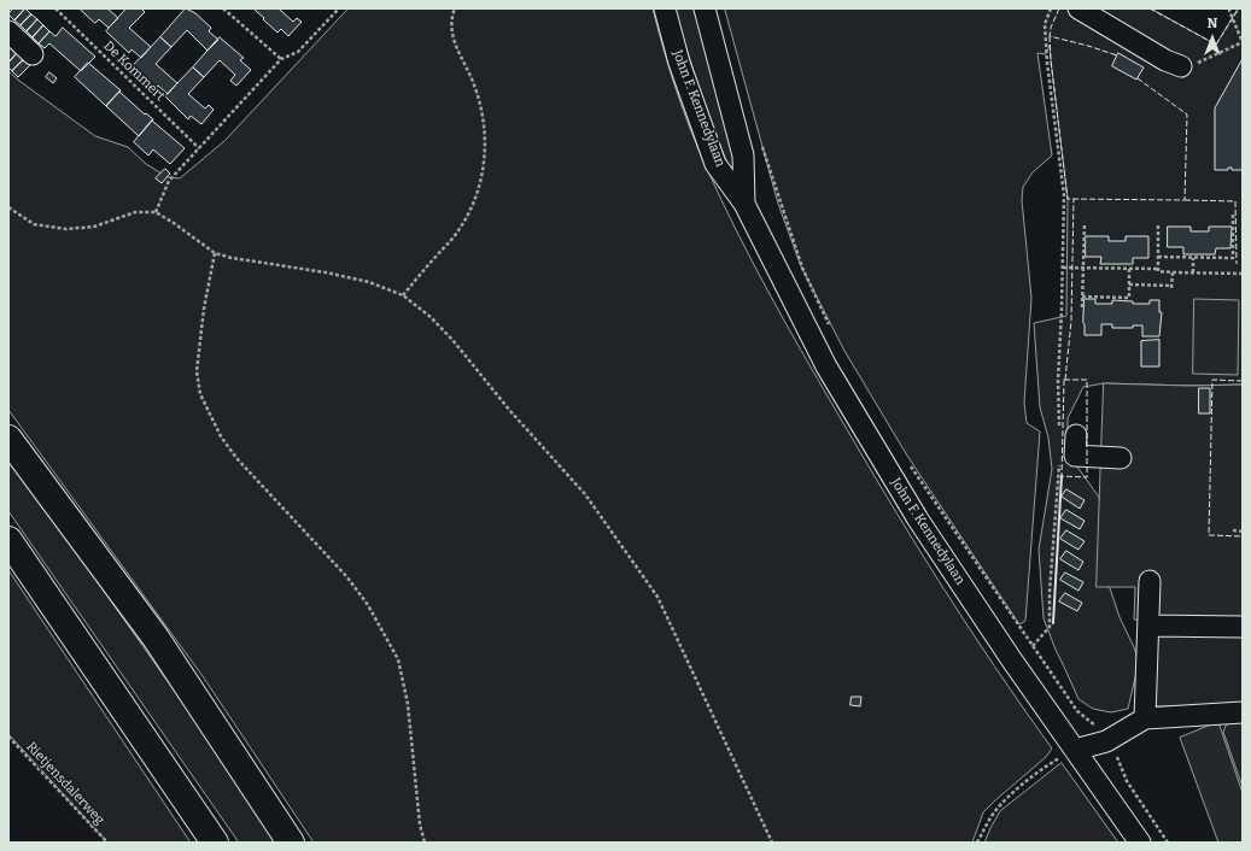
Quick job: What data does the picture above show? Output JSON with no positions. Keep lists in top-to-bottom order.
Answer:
{
  "streets": {
    "street": ["John F. Kennedylaan"],
    "path": ["De Kommert", "Rietjensdalerweg"]
  },
  "north": "top"
}
